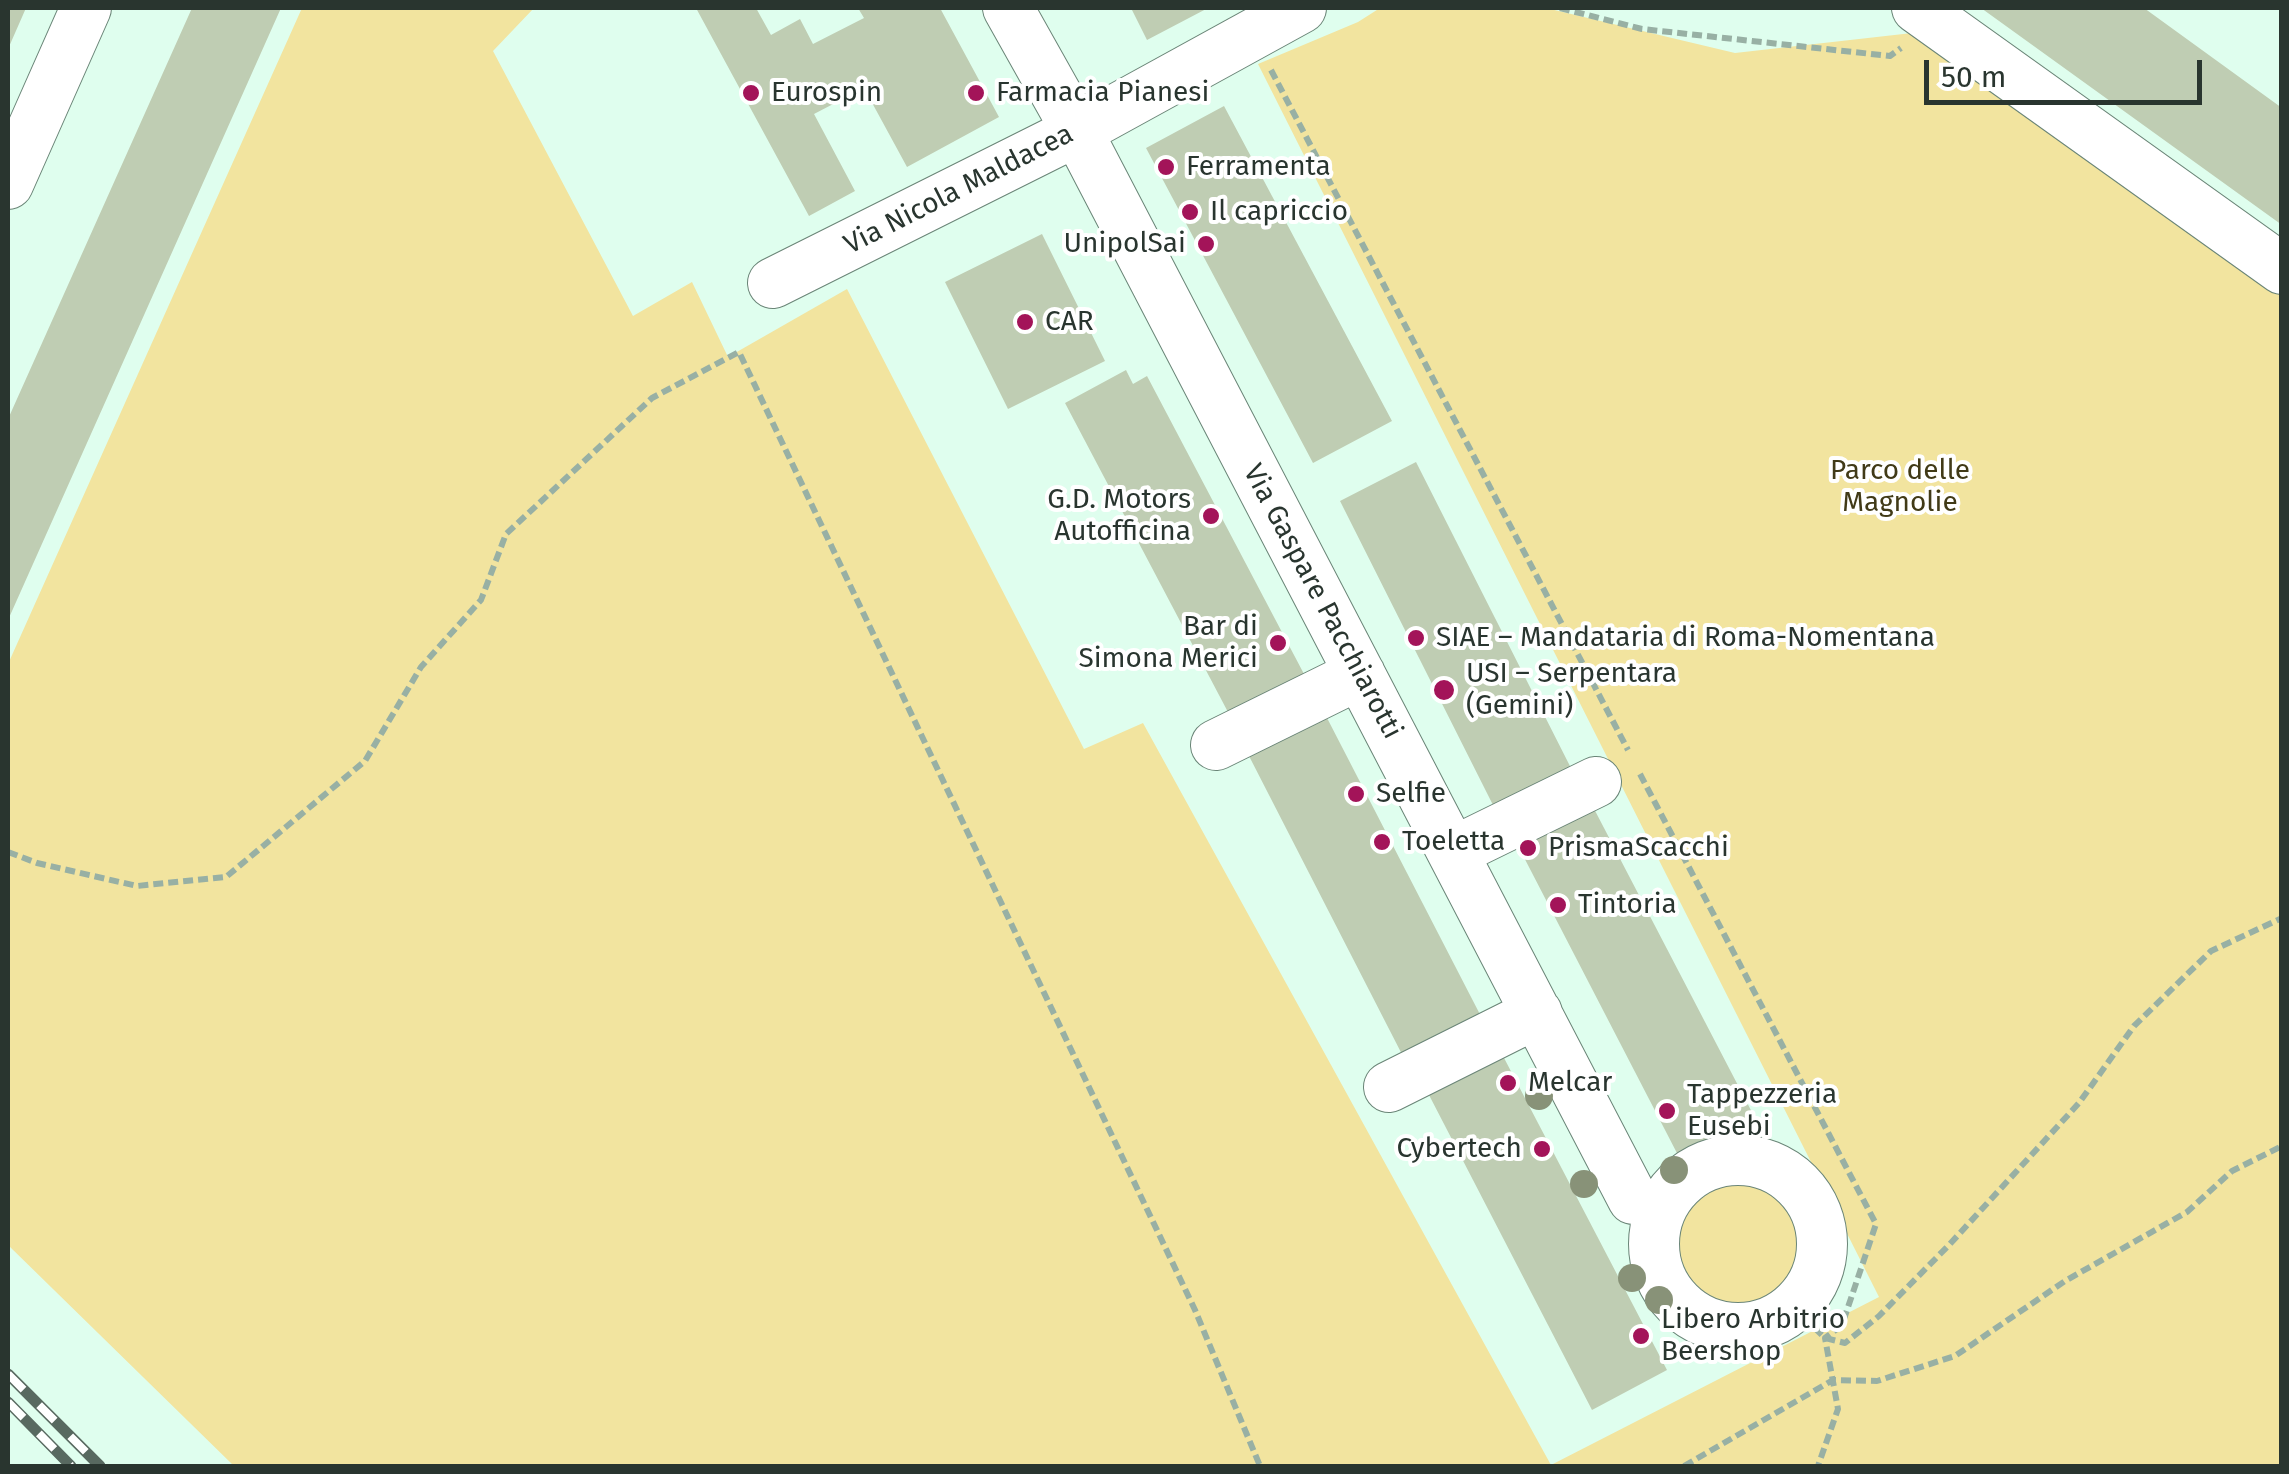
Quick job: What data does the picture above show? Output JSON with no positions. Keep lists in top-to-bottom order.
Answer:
{
  "streets": {
    "street": ["Via Nicola Maldacea", "Via Gaspare Pacchiarotti"]
  },
  "crossings": [
    ["Via Nicola Maldacea", "Via Gaspare Pacchiarotti"]
  ],
  "parks": ["Parco delle Magnolie"],
  "places": [
    "Eurospin",
    "Farmacia Pianesi",
    "Ferramenta",
    "Il capriccio",
    "UnipolSai",
    "CAR",
    "G.D. Motors Autofficina",
    "SIAE – Mandataria di Roma-Nomentana",
    "Bar di Simona Merici",
    "USI – Serpentara (Gemini)",
    "Selfie",
    "Toeletta",
    "PrismaScacchi",
    "Tintoria",
    "Melcar",
    "Tappezzeria Eusebi",
    "Cybertech",
    "Libero Arbitrio Beershop"
  ],
  "scale_bar": "50 m"
}
